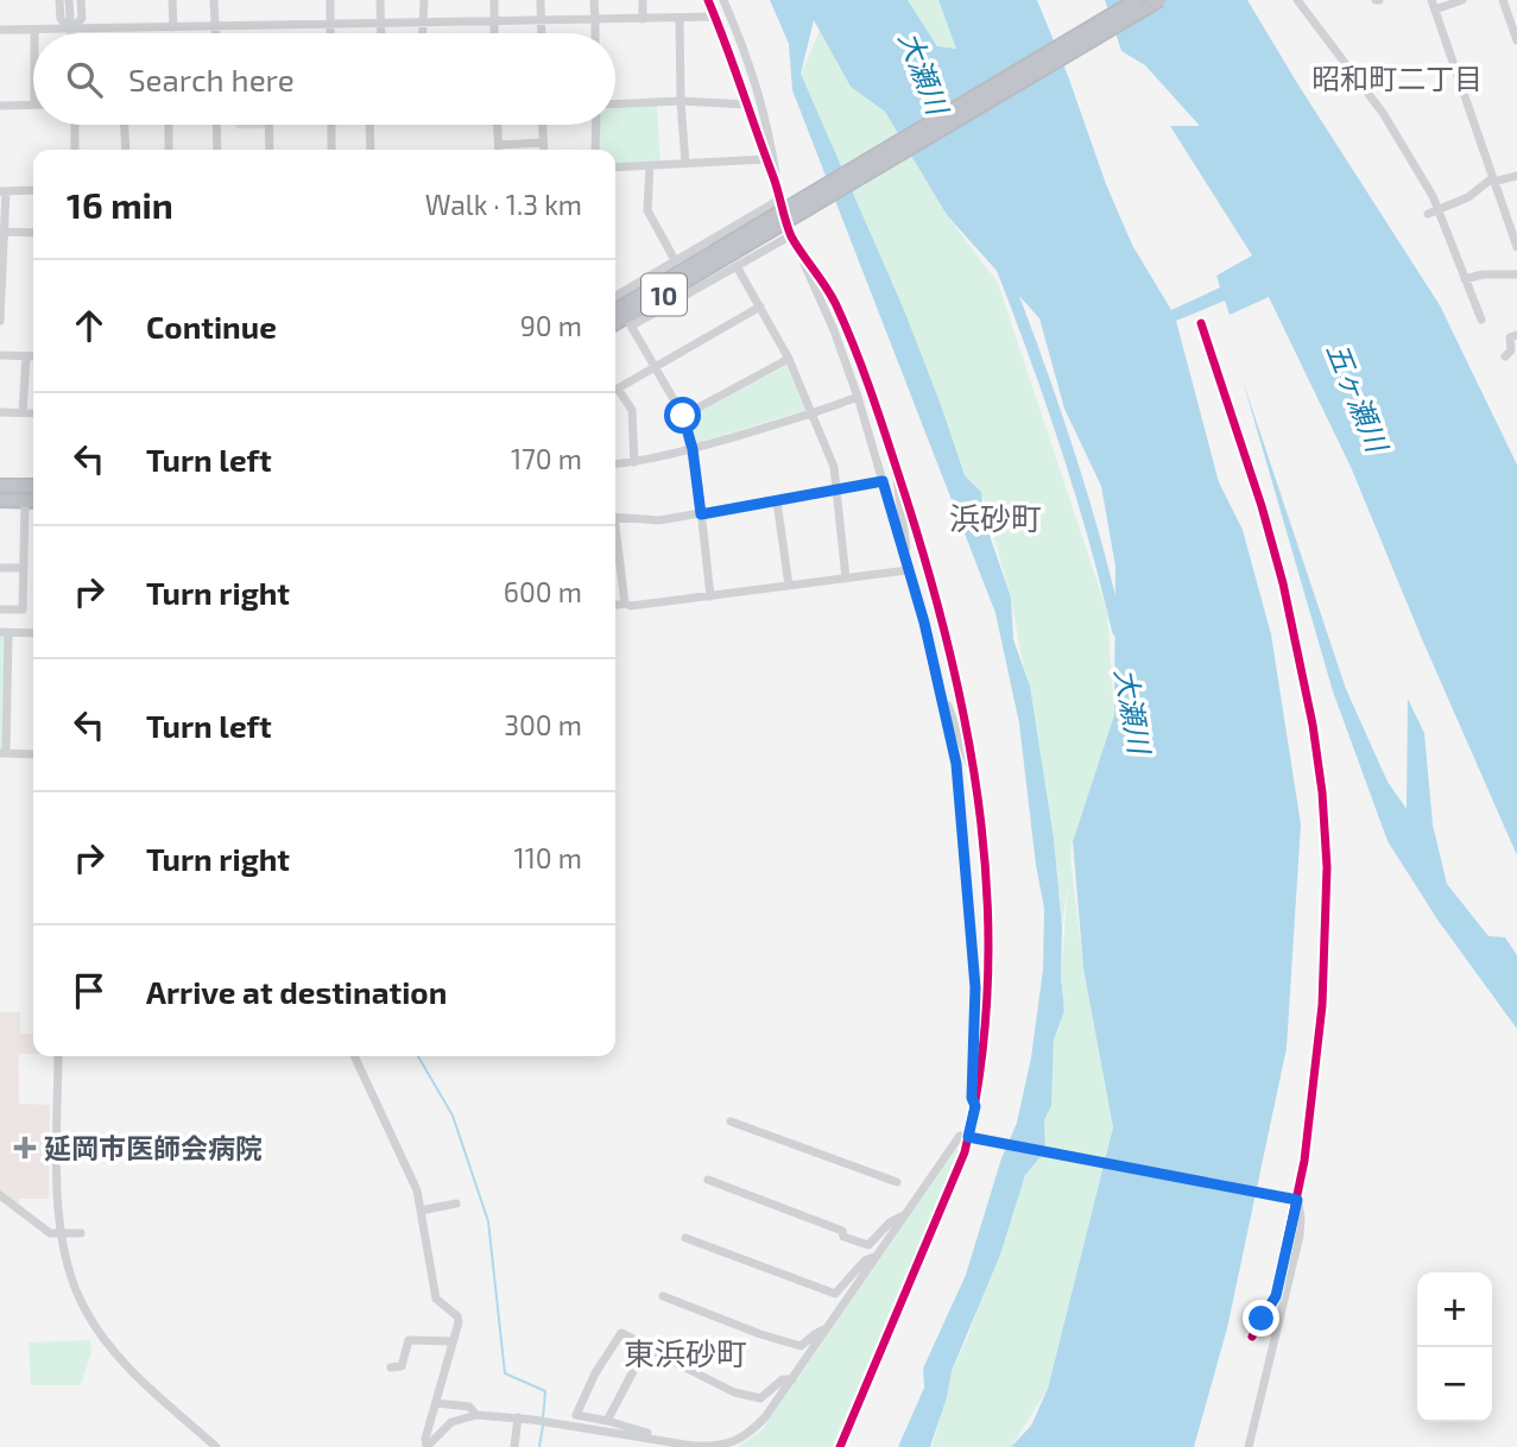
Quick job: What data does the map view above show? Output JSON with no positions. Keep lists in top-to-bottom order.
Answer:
{
  "streets": {
    "highway": ["10"]
  },
  "districts": ["昭和町二丁目", "浜砂町", "東浜砂町"],
  "water": ["大瀬川", "五ヶ瀬川"],
  "places": {
    "health": ["延岡市医師会病院"]
  },
  "page": {
    "search": "Search here",
    "heading": ["16 min", "Walk · 1.3 km"],
    "list": [
      ["Continue", "90 m"],
      ["Turn left", "170 m"],
      ["Turn right", "600 m"],
      ["Turn left", "300 m"],
      ["Turn right", "110 m"],
      "Arrive at destination"
    ],
    "map_buttons": ["+", "−"]
  }
}
